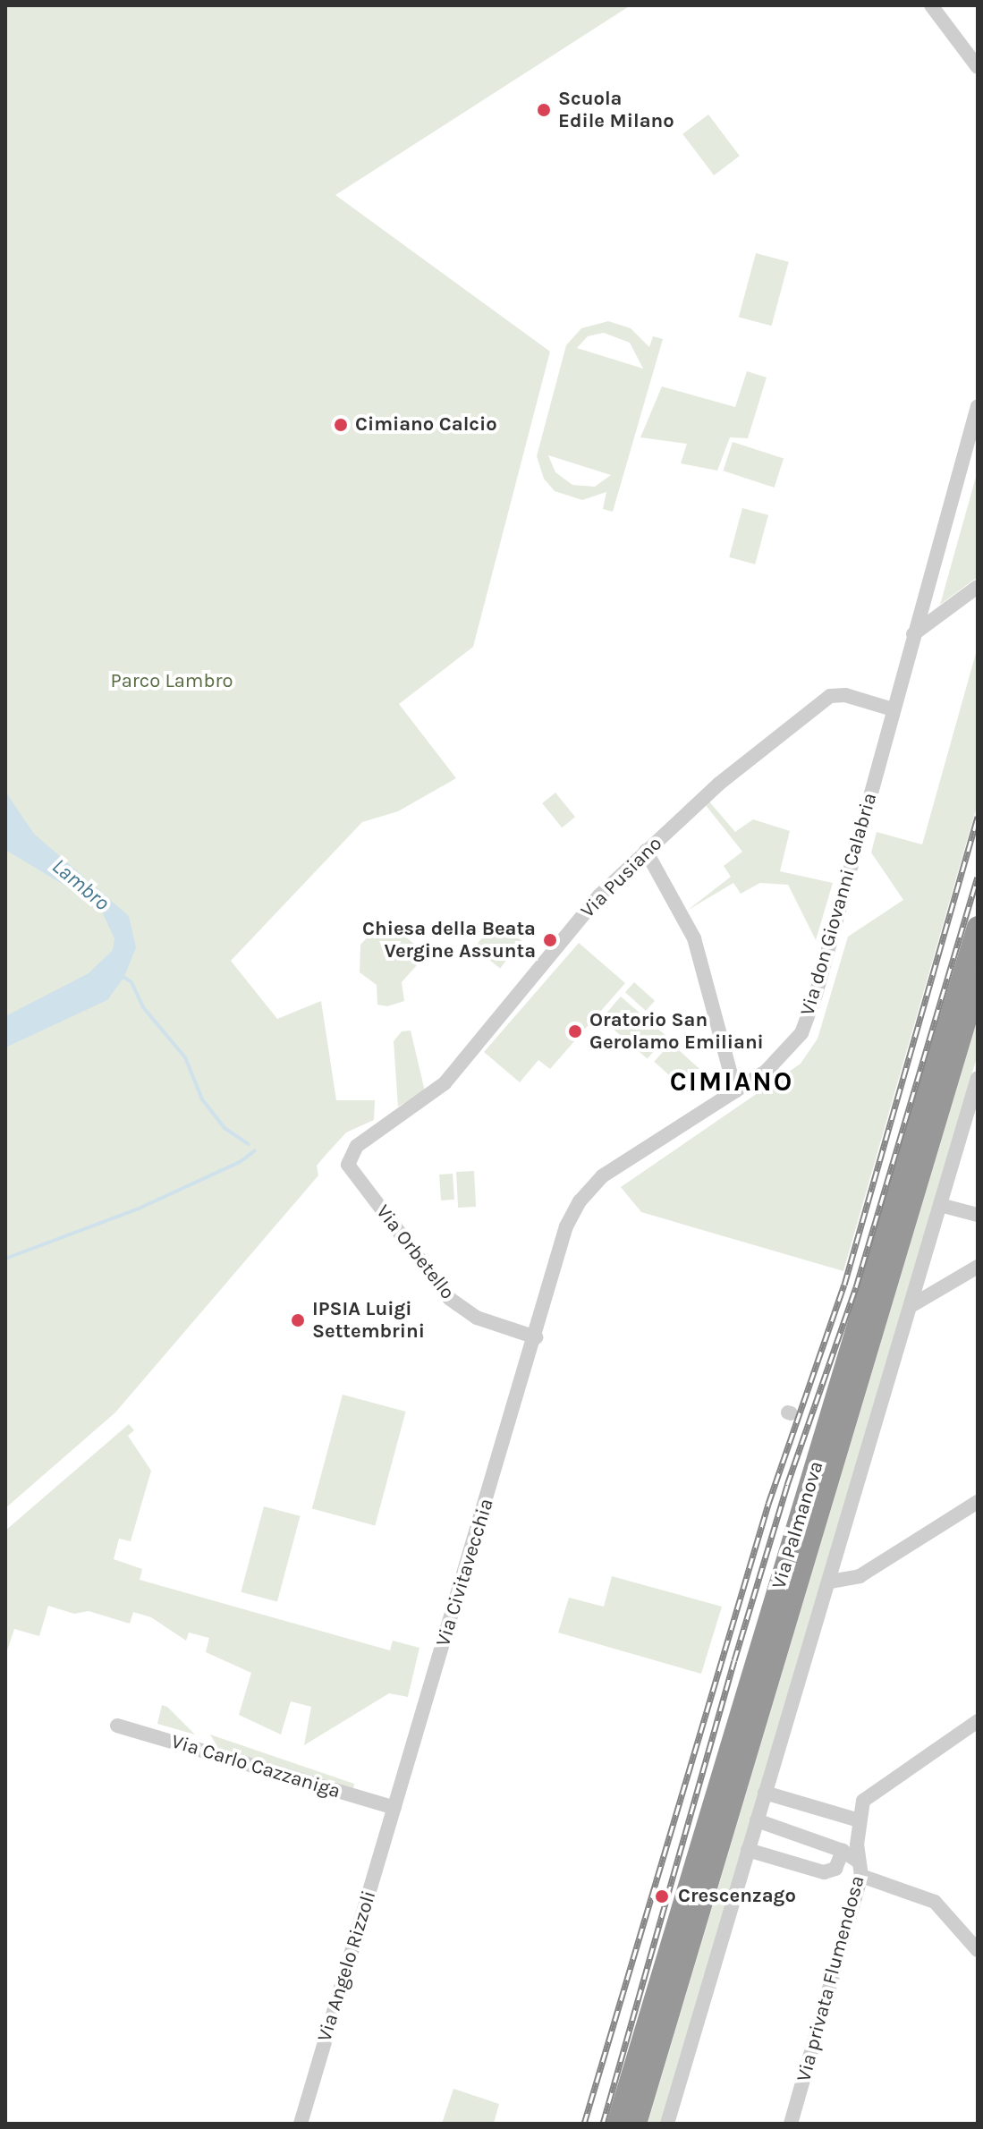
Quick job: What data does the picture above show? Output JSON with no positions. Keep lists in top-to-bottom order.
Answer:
{
  "streets": {
    "highway": ["Via Palmanova"],
    "street": [
      "Via Pusiano",
      "Via don Giovanni Calabria",
      "Via Orbetello",
      "Via Civitavecchia",
      "Via Carlo Cazzaniga",
      "Via Angelo Rizzoli",
      "Via privata Flumendosa"
    ]
  },
  "crossings": [
    ["Via Pusiano", "Via don Giovanni Calabria"],
    ["Via Pusiano", "Via Orbetello"],
    ["Via don Giovanni Calabria", "Via Orbetello"],
    ["Via don Giovanni Calabria", "Via Civitavecchia"],
    ["Via Orbetello", "Via Civitavecchia"],
    ["Via Civitavecchia", "Via Carlo Cazzaniga"],
    ["Via Civitavecchia", "Via Angelo Rizzoli"],
    ["Via Carlo Cazzaniga", "Via Angelo Rizzoli"]
  ],
  "districts": ["CIMIANO"],
  "water": ["Lambro"],
  "parks": ["Parco Lambro"],
  "places": [
    "Scuola Edile Milano",
    "Cimiano Calcio",
    "Chiesa della Beata Vergine Assunta",
    "Oratorio San Gerolamo Emiliani",
    "IPSIA Luigi Settembrini",
    "Crescenzago"
  ]
}
